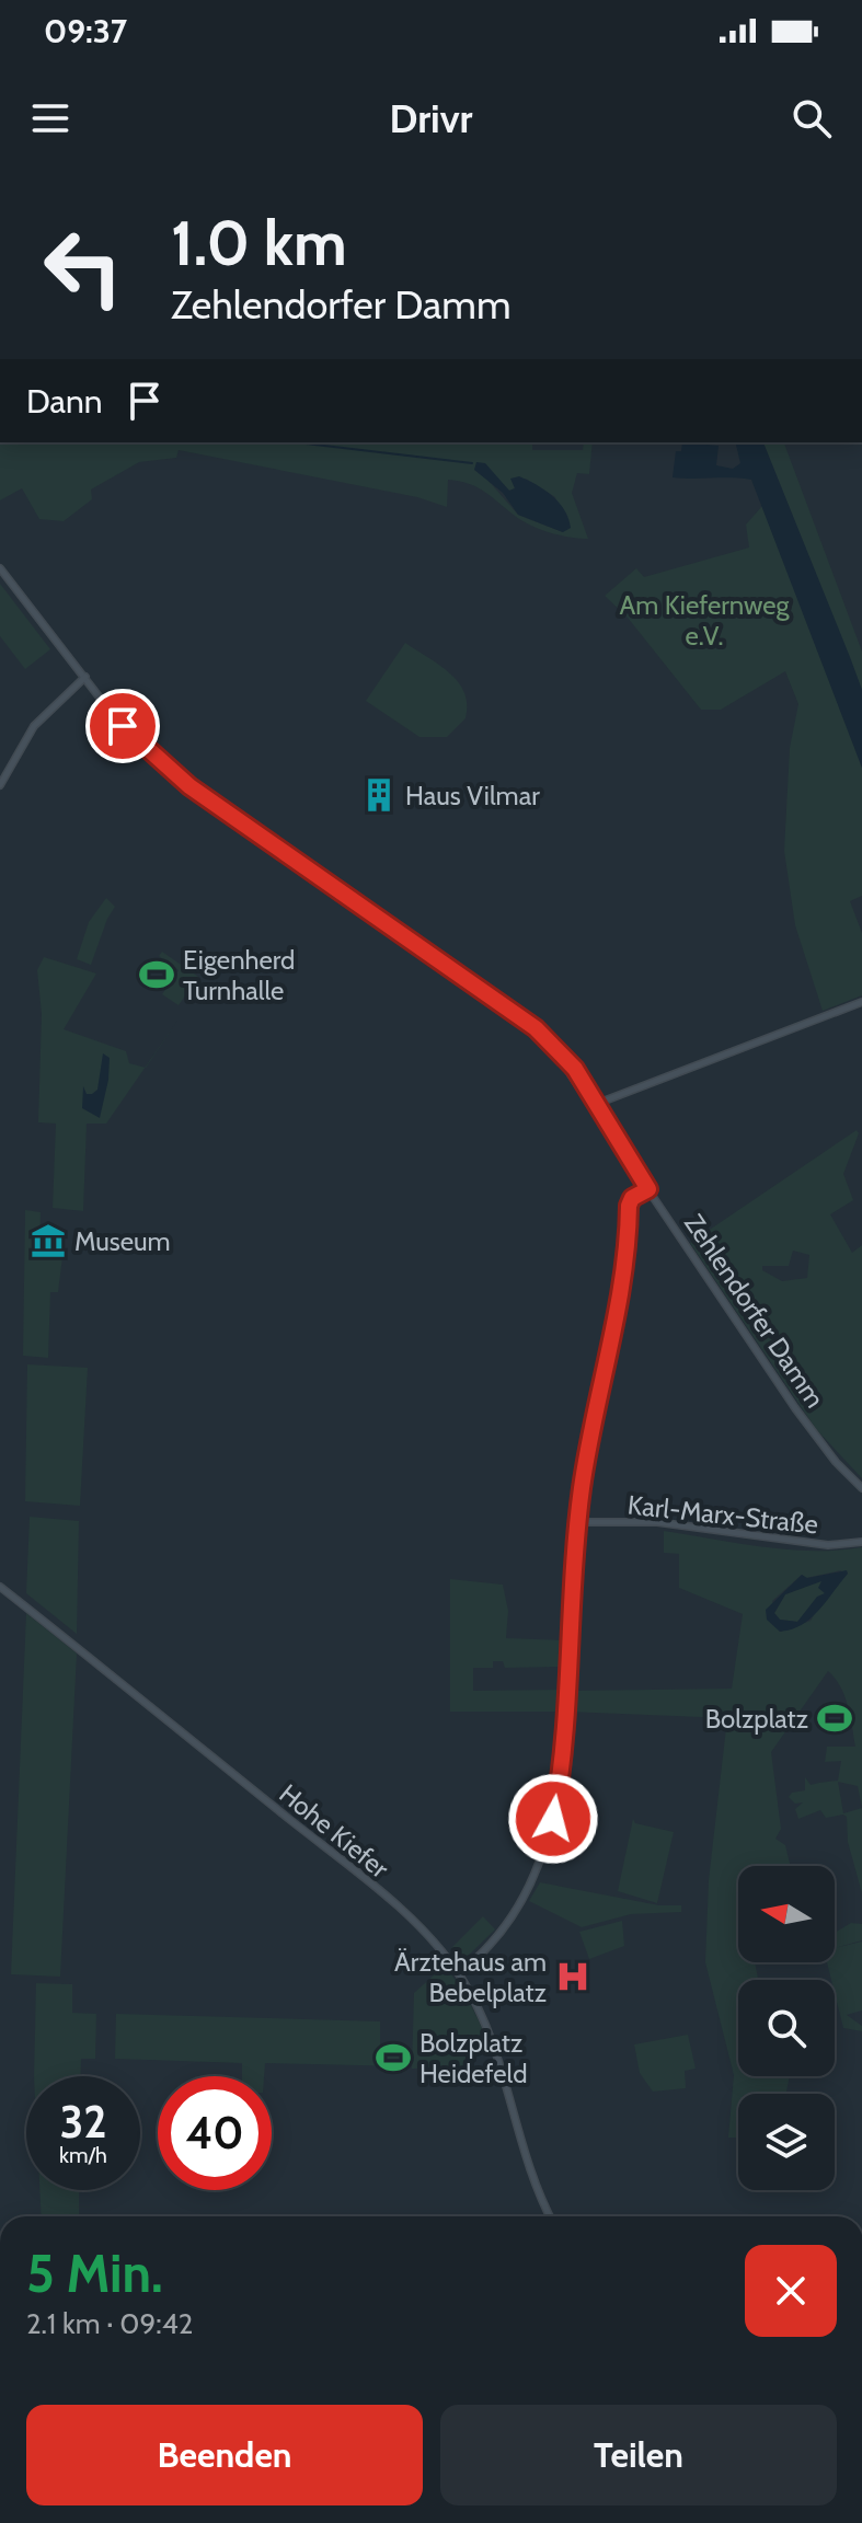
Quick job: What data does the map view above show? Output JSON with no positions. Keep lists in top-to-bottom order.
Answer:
{
  "streets": {
    "street": ["Zehlendorfer Damm", "Karl-Marx-Straße", "Hohe Kiefer"]
  },
  "parks": ["Am Kiefernweg e.V."],
  "places": {
    "building": ["Haus Vilmar"],
    "sports": ["Eigenherd Turnhalle", "Bolzplatz", "Bolzplatz Heidefeld"],
    "museum": ["Museum"],
    "hospital": ["Ärztehaus am Bebelplatz"]
  },
  "north": "left",
  "page": {
    "status": "09:37",
    "header": "Drivr",
    "turn": ["1.0 km", "Zehlendorfer Damm"],
    "then": "Dann",
    "speed": "32 km/h",
    "limit": "40",
    "heading": ["5 Min.", "2.1 km · 09:42"],
    "buttons": ["Beenden", "Teilen"]
  }
}
